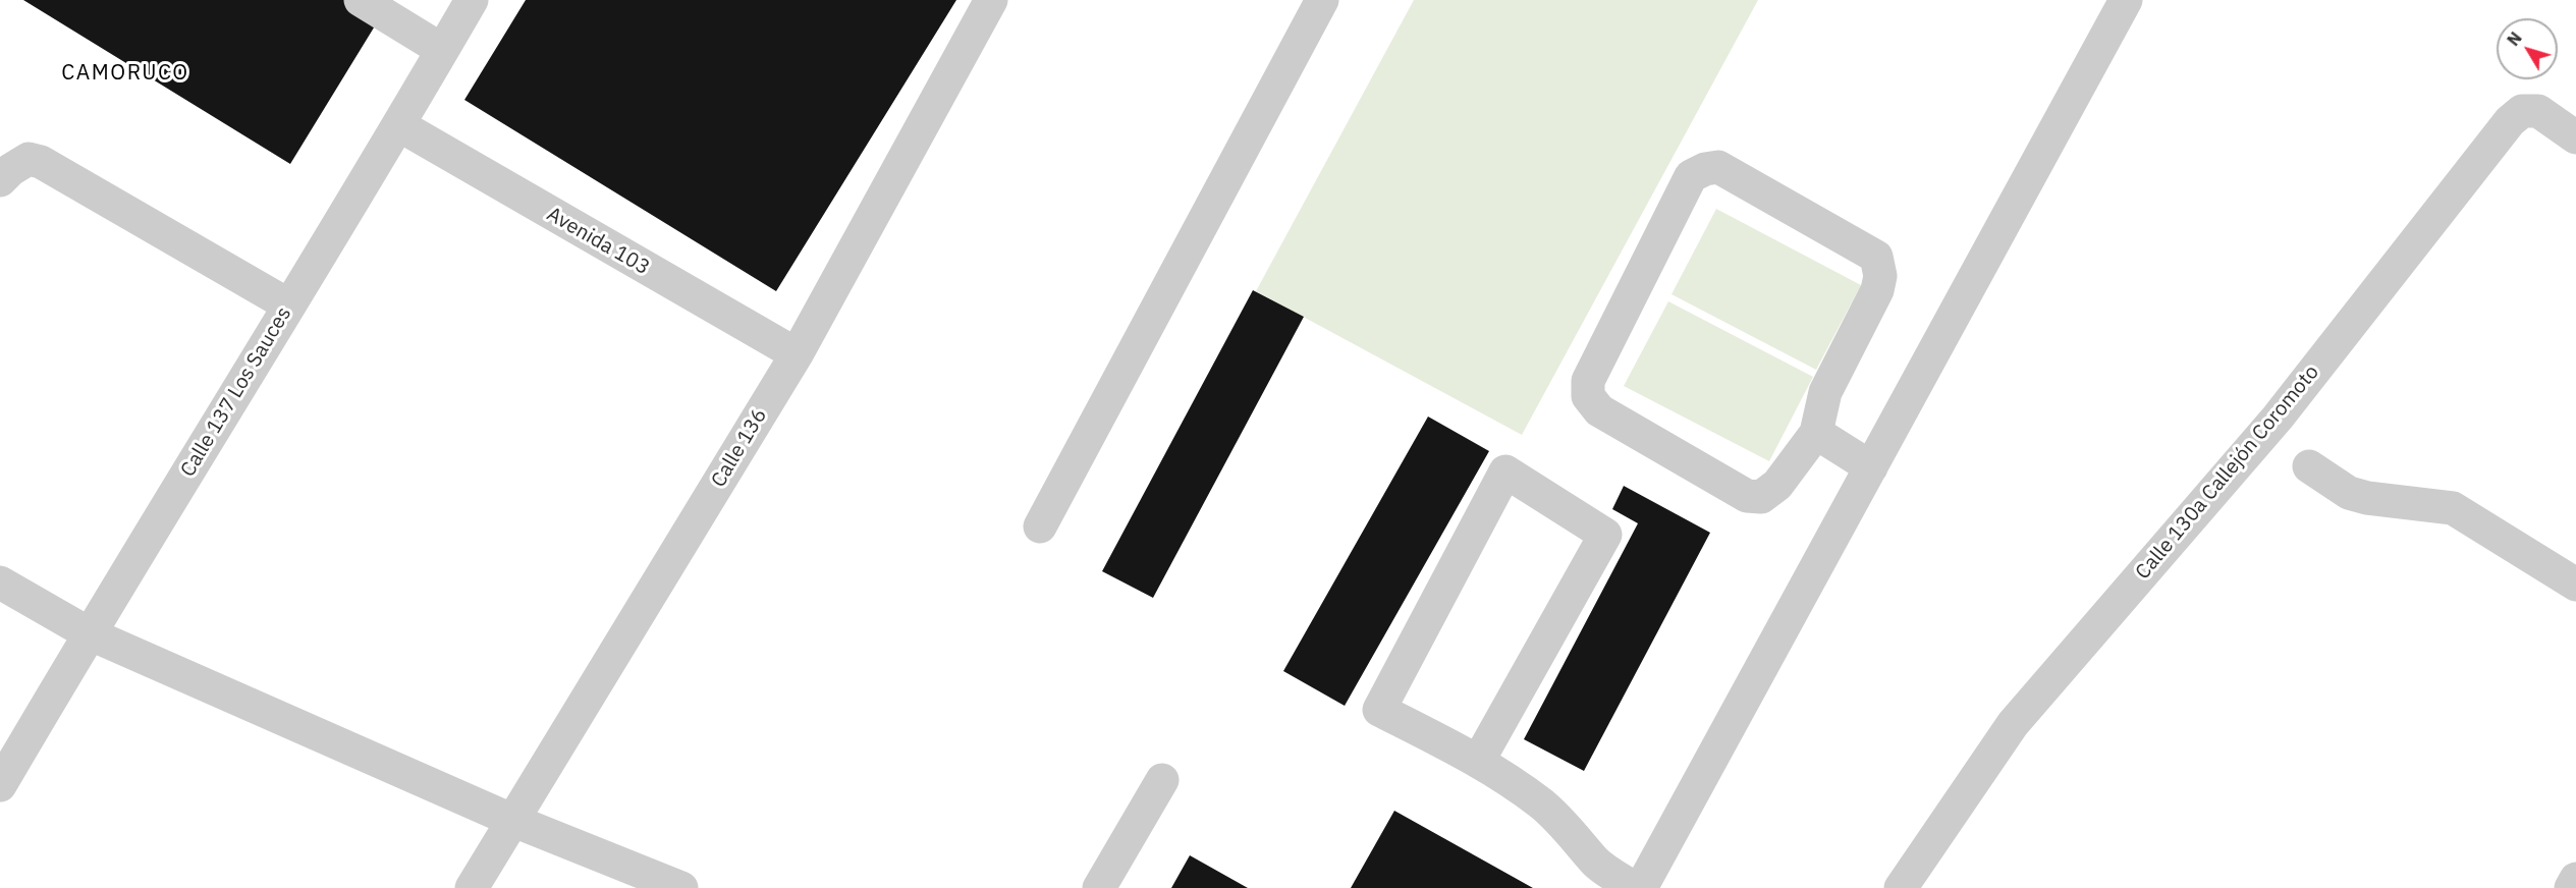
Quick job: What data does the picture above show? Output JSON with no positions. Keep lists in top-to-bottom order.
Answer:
{
  "streets": {
    "street": [
      "Avenida 103",
      "Calle 137 Los Sauces",
      "Calle 136",
      "Calle 130a Callejón Coromoto"
    ]
  },
  "crossings": [
    ["Avenida 103", "Calle 137 Los Sauces"],
    ["Avenida 103", "Calle 136"]
  ],
  "districts": ["CAMORUCO"],
  "north": "top left"
}
